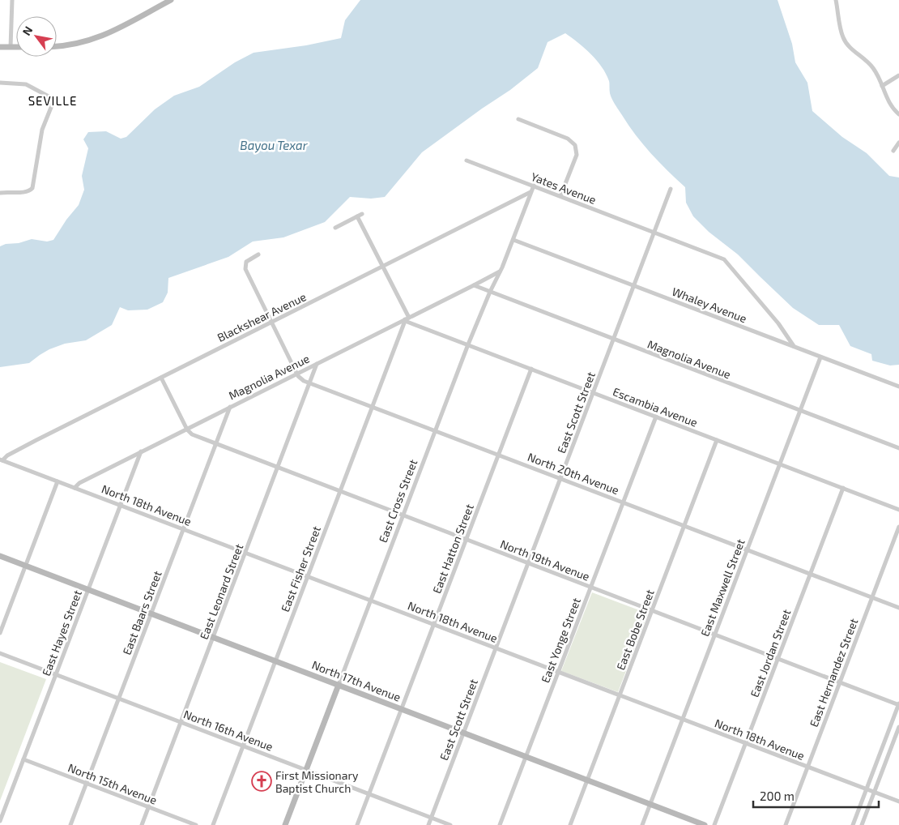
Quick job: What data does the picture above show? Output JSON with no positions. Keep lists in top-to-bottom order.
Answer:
{
  "streets": {
    "street": [
      "Yates Avenue",
      "Whaley Avenue",
      "Blackshear Avenue",
      "Magnolia Avenue",
      "Escambia Avenue",
      "East Scott Street",
      "North 20th Avenue",
      "East Cross Street",
      "North 18th Avenue",
      "East Hatton Street",
      "North 19th Avenue",
      "East Fisher Street",
      "East Maxwell Street",
      "East Leonard Street",
      "East Baars Street",
      "East Bobe Street",
      "East Hayes Street",
      "East Yonge Street",
      "East Jordan Street",
      "East Hernandez Street",
      "North 17th Avenue",
      "North 16th Avenue",
      "North 15th Avenue"
    ]
  },
  "crossings": [
    ["Yates Avenue", "Whaley Avenue"],
    ["Yates Avenue", "East Scott Street"],
    ["Yates Avenue", "East Cross Street"],
    ["Whaley Avenue", "East Scott Street"],
    ["Whaley Avenue", "East Cross Street"],
    ["Whaley Avenue", "East Maxwell Street"],
    ["Blackshear Avenue", "North 20th Avenue"],
    ["Blackshear Avenue", "East Cross Street"],
    ["Blackshear Avenue", "North 18th Avenue"],
    ["Magnolia Avenue", "Escambia Avenue"],
    ["Magnolia Avenue", "East Scott Street"],
    ["Magnolia Avenue", "North 20th Avenue"],
    ["Magnolia Avenue", "East Cross Street"],
    ["Magnolia Avenue", "North 18th Avenue"],
    ["Magnolia Avenue", "North 19th Avenue"],
    ["Magnolia Avenue", "East Fisher Street"],
    ["Magnolia Avenue", "East Maxwell Street"],
    ["Magnolia Avenue", "East Leonard Street"],
    ["Magnolia Avenue", "East Baars Street"],
    ["Magnolia Avenue", "East Hayes Street"],
    ["Escambia Avenue", "East Scott Street"],
    ["Escambia Avenue", "East Cross Street"],
    ["Escambia Avenue", "East Hatton Street"],
    ["Escambia Avenue", "East Fisher Street"],
    ["Escambia Avenue", "East Maxwell Street"],
    ["Escambia Avenue", "East Bobe Street"],
    ["Escambia Avenue", "East Yonge Street"],
    ["Escambia Avenue", "East Jordan Street"],
    ["East Scott Street", "North 20th Avenue"],
    ["East Scott Street", "North 18th Avenue"],
    ["East Scott Street", "North 19th Avenue"],
    ["East Scott Street", "North 17th Avenue"],
    ["East Scott Street", "North 16th Avenue"],
    ["North 20th Avenue", "East Cross Street"],
    ["North 20th Avenue", "East Hatton Street"],
    ["North 20th Avenue", "East Fisher Street"],
    ["North 20th Avenue", "East Maxwell Street"],
    ["North 20th Avenue", "East Leonard Street"],
    ["North 20th Avenue", "East Bobe Street"],
    ["North 20th Avenue", "East Yonge Street"],
    ["North 20th Avenue", "East Jordan Street"],
    ["North 20th Avenue", "East Hernandez Street"],
    ["East Cross Street", "North 18th Avenue"],
    ["East Cross Street", "North 19th Avenue"],
    ["East Cross Street", "North 17th Avenue"],
    ["East Cross Street", "North 16th Avenue"],
    ["North 18th Avenue", "East Hatton Street"],
    ["North 18th Avenue", "East Fisher Street"],
    ["North 18th Avenue", "East Maxwell Street"],
    ["North 18th Avenue", "East Leonard Street"],
    ["North 18th Avenue", "East Baars Street"],
    ["North 18th Avenue", "East Bobe Street"],
    ["North 18th Avenue", "East Hayes Street"],
    ["North 18th Avenue", "East Yonge Street"],
    ["North 18th Avenue", "East Jordan Street"],
    ["North 18th Avenue", "East Hernandez Street"],
    ["East Hatton Street", "North 19th Avenue"],
    ["East Hatton Street", "North 17th Avenue"],
    ["East Hatton Street", "North 16th Avenue"],
    ["North 19th Avenue", "East Fisher Street"],
    ["North 19th Avenue", "East Maxwell Street"],
    ["North 19th Avenue", "East Leonard Street"],
    ["North 19th Avenue", "East Baars Street"],
    ["North 19th Avenue", "East Bobe Street"],
    ["North 19th Avenue", "East Yonge Street"],
    ["North 19th Avenue", "East Jordan Street"],
    ["North 19th Avenue", "East Hernandez Street"],
    ["East Fisher Street", "North 17th Avenue"],
    ["East Fisher Street", "North 16th Avenue"],
    ["East Maxwell Street", "North 17th Avenue"],
    ["East Leonard Street", "North 17th Avenue"],
    ["East Leonard Street", "North 16th Avenue"],
    ["East Leonard Street", "North 15th Avenue"],
    ["East Baars Street", "North 17th Avenue"],
    ["East Baars Street", "North 16th Avenue"],
    ["East Baars Street", "North 15th Avenue"],
    ["East Bobe Street", "North 17th Avenue"],
    ["East Hayes Street", "North 17th Avenue"],
    ["East Hayes Street", "North 16th Avenue"],
    ["East Hayes Street", "North 15th Avenue"],
    ["East Yonge Street", "North 17th Avenue"]
  ],
  "districts": ["SEVILLE"],
  "water": ["Bayou Texar"],
  "places": {
    "church": ["First Missionary Baptist Church"]
  },
  "scale_bar": "200 m",
  "north": "top left"
}
